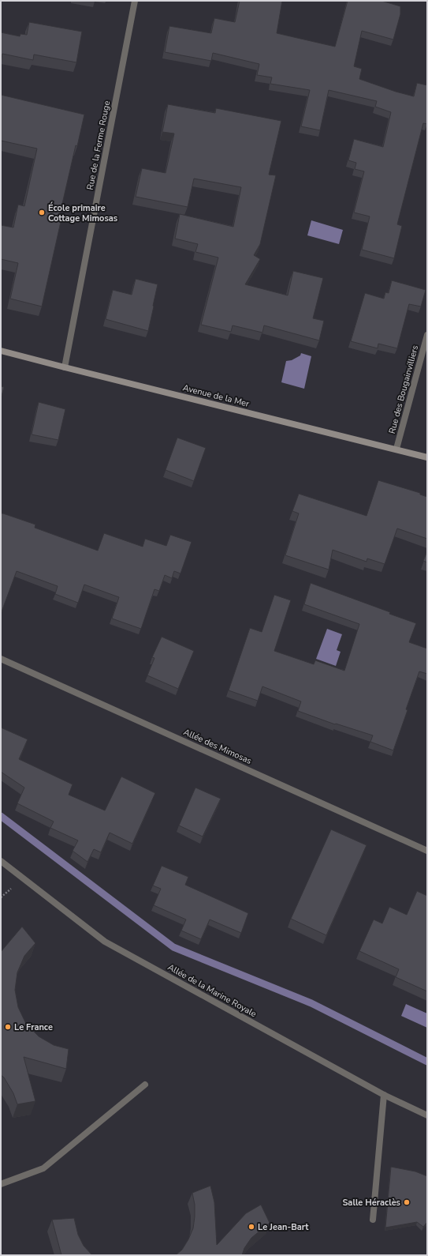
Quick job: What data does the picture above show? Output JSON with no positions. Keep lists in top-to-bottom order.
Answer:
{
  "streets": {
    "main road": ["Avenue de la Mer"],
    "street": [
      "Rue de la Ferme Rouge",
      "Rue des Bougainvilliers",
      "Allée des Mimosas",
      "Allée de la Marine Royale"
    ]
  },
  "crossings": [
    ["Rue de la Ferme Rouge", "Avenue de la Mer"],
    ["Rue des Bougainvilliers", "Avenue de la Mer"]
  ],
  "places": [
    "École primaire Cottage Mimosas",
    "Le France",
    "Salle Héraclès",
    "Le Jean-Bart"
  ]
}
